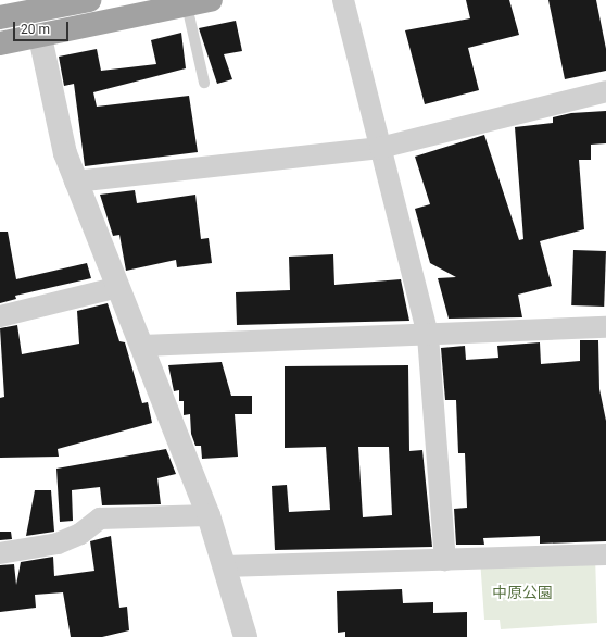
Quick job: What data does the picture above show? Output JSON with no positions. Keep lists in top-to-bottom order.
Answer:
{
  "parks": ["中原公園"],
  "scale_bar": "20 m"
}
